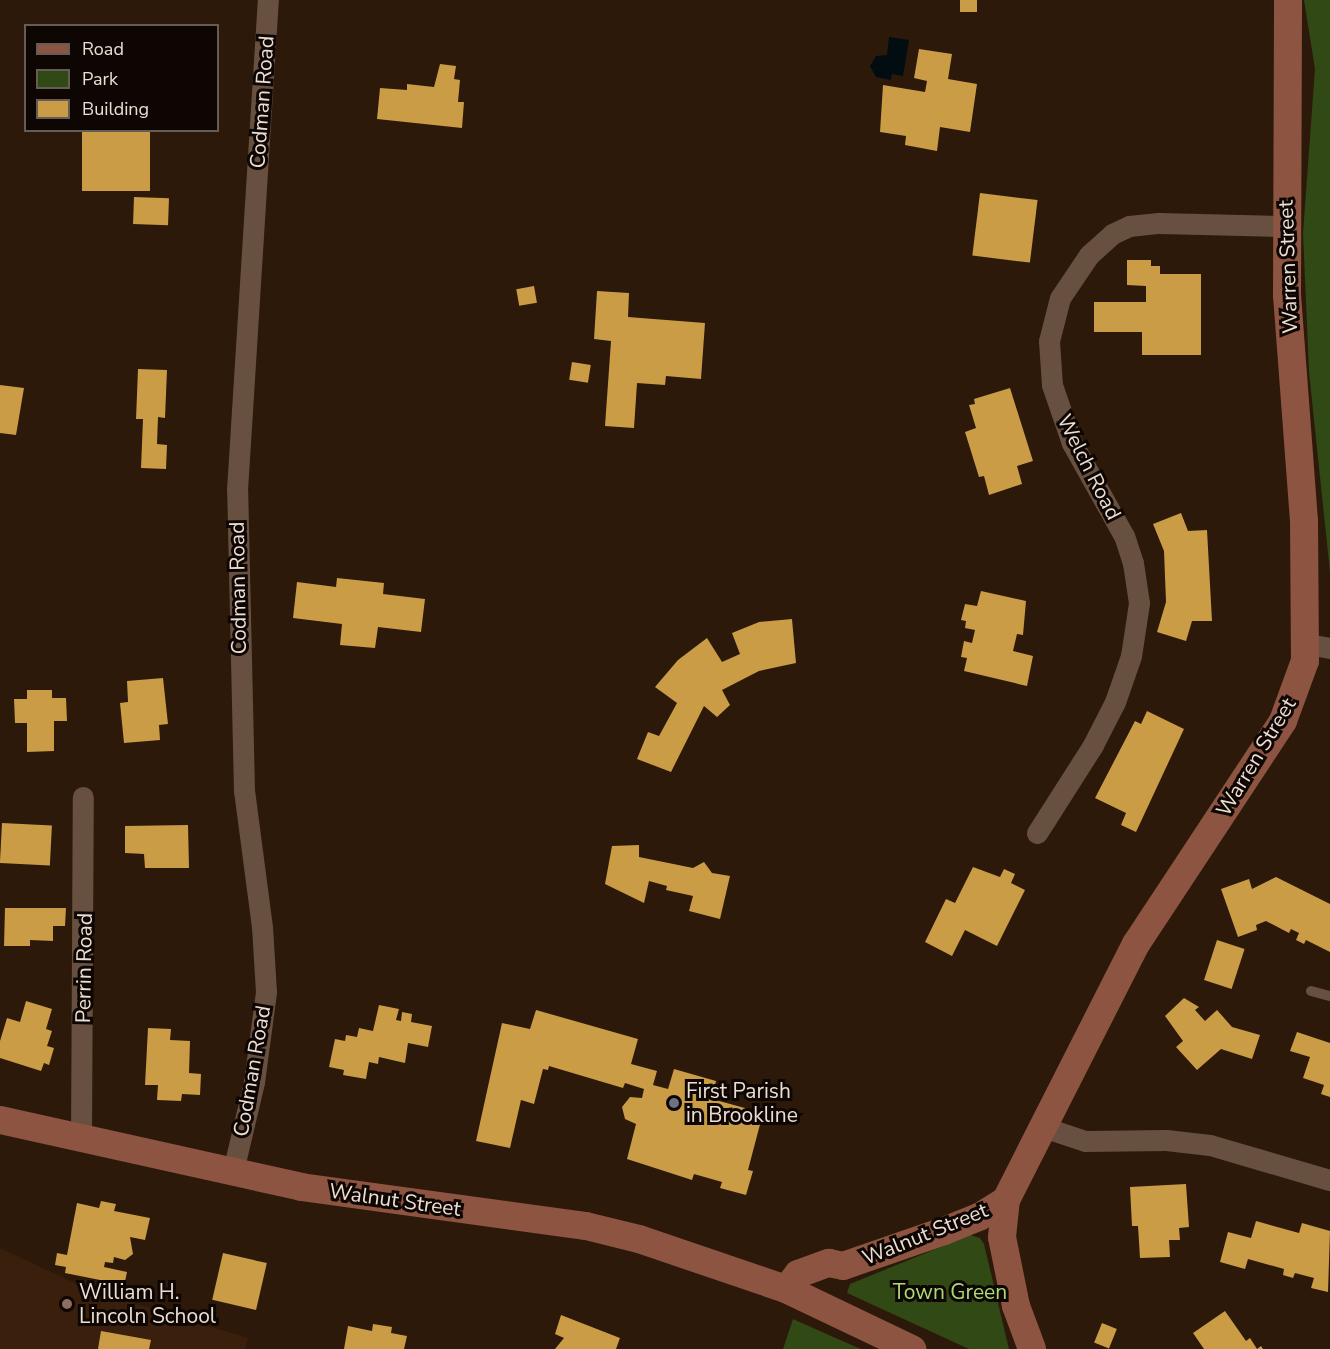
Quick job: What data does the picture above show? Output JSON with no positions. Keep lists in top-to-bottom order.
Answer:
{
  "streets": {
    "street": [
      "Codman Road",
      "Warren Street",
      "Welch Road",
      "Perrin Road",
      "Walnut Street"
    ]
  },
  "crossings": [
    ["Codman Road", "Walnut Street"],
    ["Warren Street", "Welch Road"],
    ["Warren Street", "Walnut Street"],
    ["Perrin Road", "Walnut Street"]
  ],
  "parks": ["Town Green"],
  "places": ["First Parish in Brookline", "William H. Lincoln School"],
  "legend": ["Road", "Park", "Building"]
}
